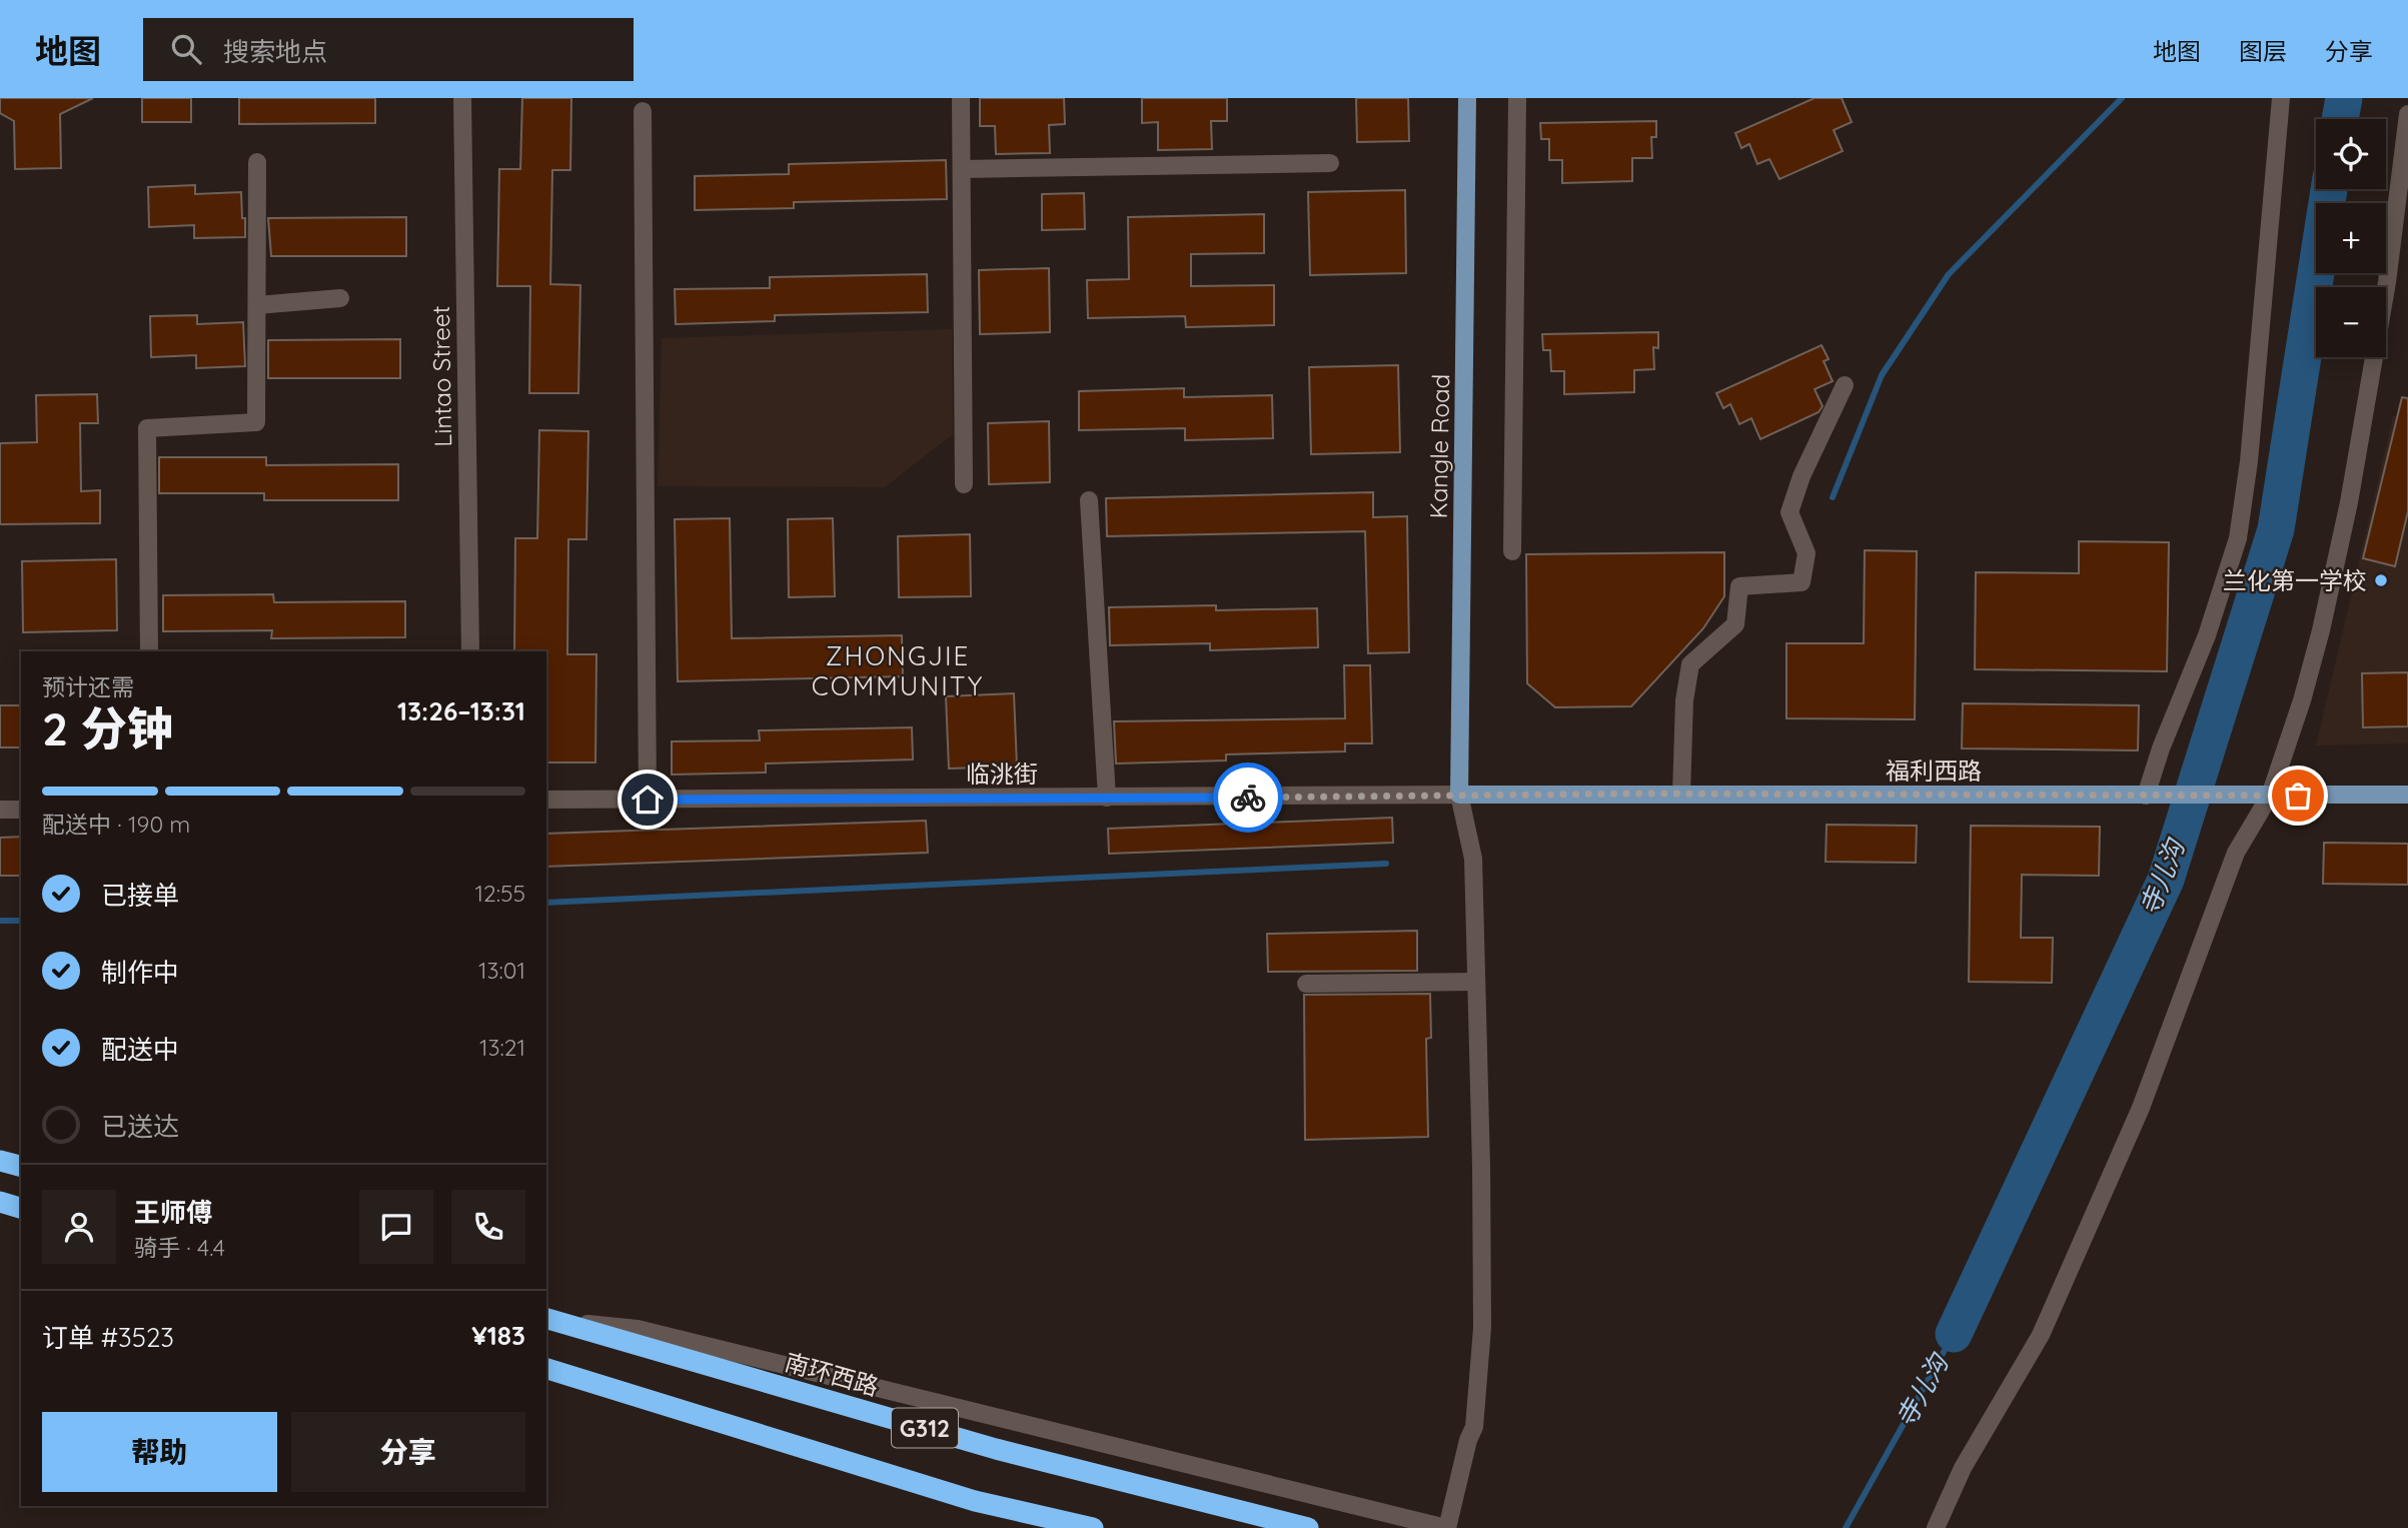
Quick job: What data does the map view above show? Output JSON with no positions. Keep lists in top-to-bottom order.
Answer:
{
  "streets": {
    "highway": ["南环西路", "G312"],
    "main road": ["Kangle Road", "福利西路"],
    "street": ["Lintao Street", "临洮街"]
  },
  "crossings": [
    ["Kangle Road", "福利西路"],
    ["Kangle Road", "临洮街"],
    ["福利西路", "临洮街"]
  ],
  "districts": ["ZHONGJIE COMMUNITY"],
  "water": ["寺儿沟"],
  "places": ["兰化第一学校"],
  "page": {
    "header": "地图",
    "search": "搜索地点",
    "nav": ["地图", "图层", "分享"],
    "map_buttons": ["+", "−"],
    "heading": ["2 分钟", "预计还需", "13:26–13:31"],
    "panel": [
      "王师傅",
      "骑手 · 4.4",
      "订单 #3523",
      "¥183"
    ],
    "bar": "配送中 · 190 m",
    "list": [
      ["已接单", "12:55"],
      ["制作中", "13:01"],
      ["配送中", "13:21"],
      "已送达"
    ],
    "buttons": ["帮助", "分享"]
  }
}
